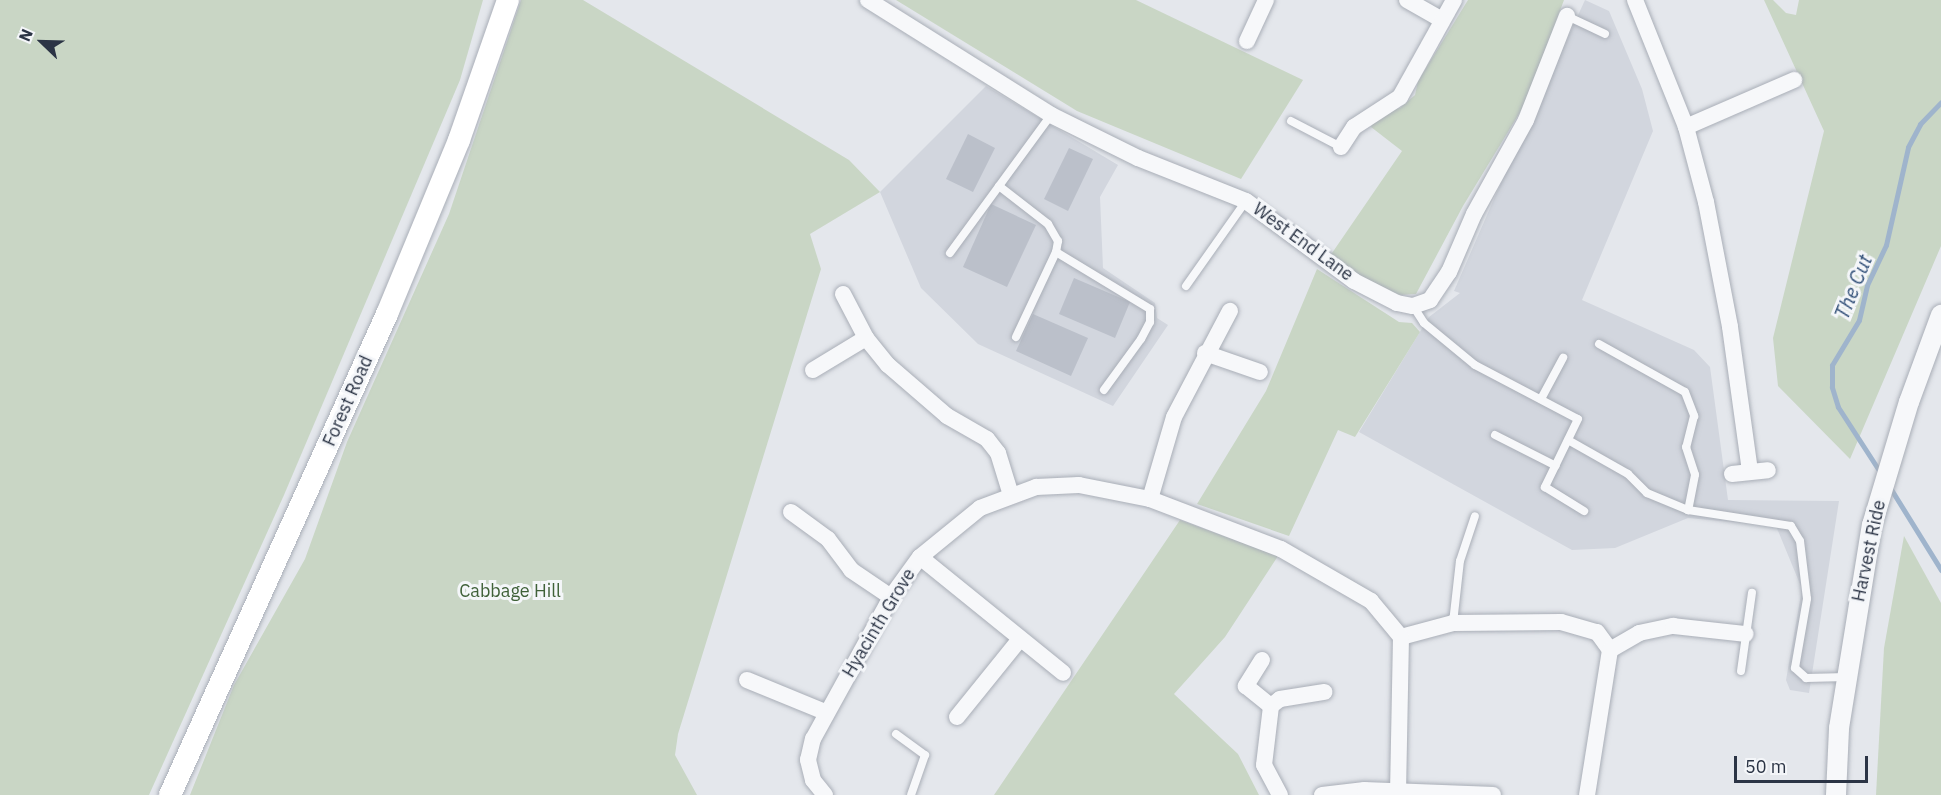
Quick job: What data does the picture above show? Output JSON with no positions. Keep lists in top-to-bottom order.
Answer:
{
  "streets": {
    "main road": ["Forest Road"],
    "street": ["West End Lane", "Harvest Ride", "Hyacinth Grove"]
  },
  "water": ["The Cut"],
  "parks": ["Cabbage Hill"],
  "scale_bar": "50 m",
  "north": "top left"
}
